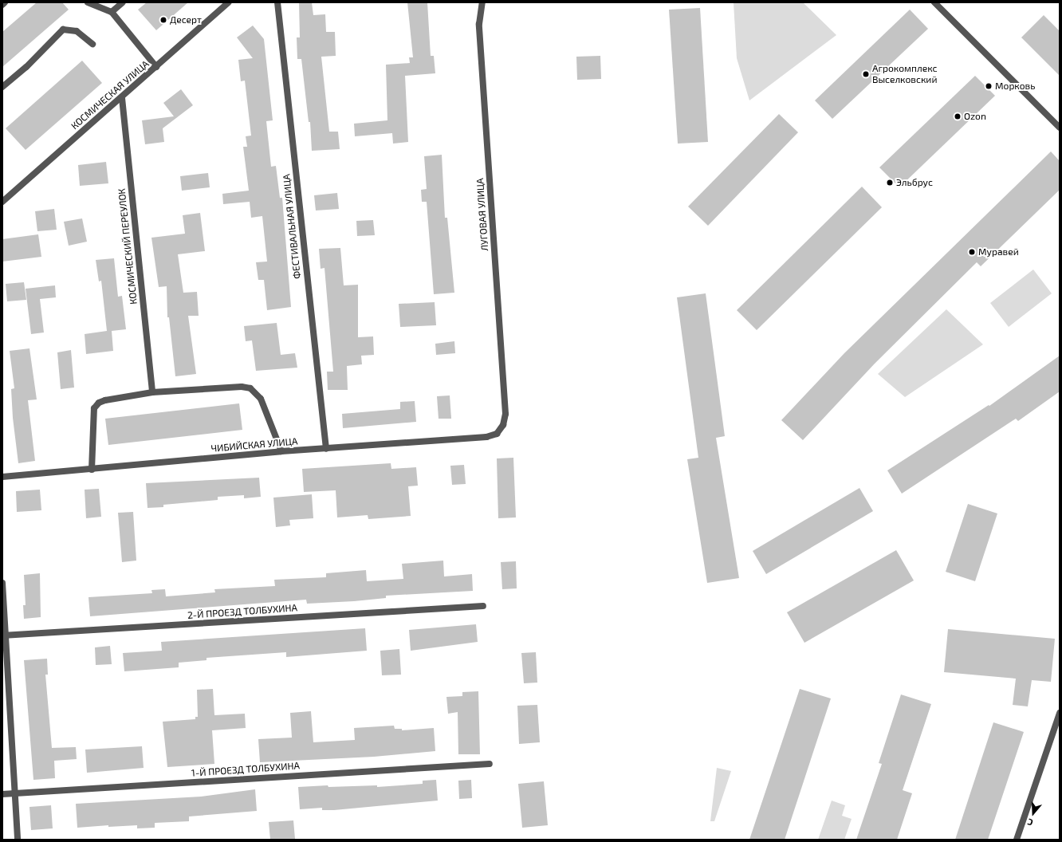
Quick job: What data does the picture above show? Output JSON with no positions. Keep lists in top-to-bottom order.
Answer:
{
  "streets": {
    "street": [
      "КОСМИЧЕСКАЯ УЛИЦА",
      "ЛУГОВАЯ УЛИЦА",
      "ФЕСТИВАЛЬНАЯ УЛИЦА",
      "КОСМИЧЕСКИЙ ПЕРЕУЛОК",
      "ЧИБИЙСКАЯ УЛИЦА",
      "2-Й ПРОЕЗД ТОЛБУХИНА",
      "1-Й ПРОЕЗД ТОЛБУХИНА"
    ]
  },
  "crossings": [
    ["КОСМИЧЕСКАЯ УЛИЦА", "КОСМИЧЕСКИЙ ПЕРЕУЛОК"],
    ["ЛУГОВАЯ УЛИЦА", "ЧИБИЙСКАЯ УЛИЦА"],
    ["ФЕСТИВАЛЬНАЯ УЛИЦА", "ЧИБИЙСКАЯ УЛИЦА"]
  ],
  "places": [
    "Десерт",
    "Агрокомплекс Выселковский",
    "Морковь",
    "Ozon",
    "Эльбрус",
    "Муравей"
  ],
  "north": "bottom"
}
